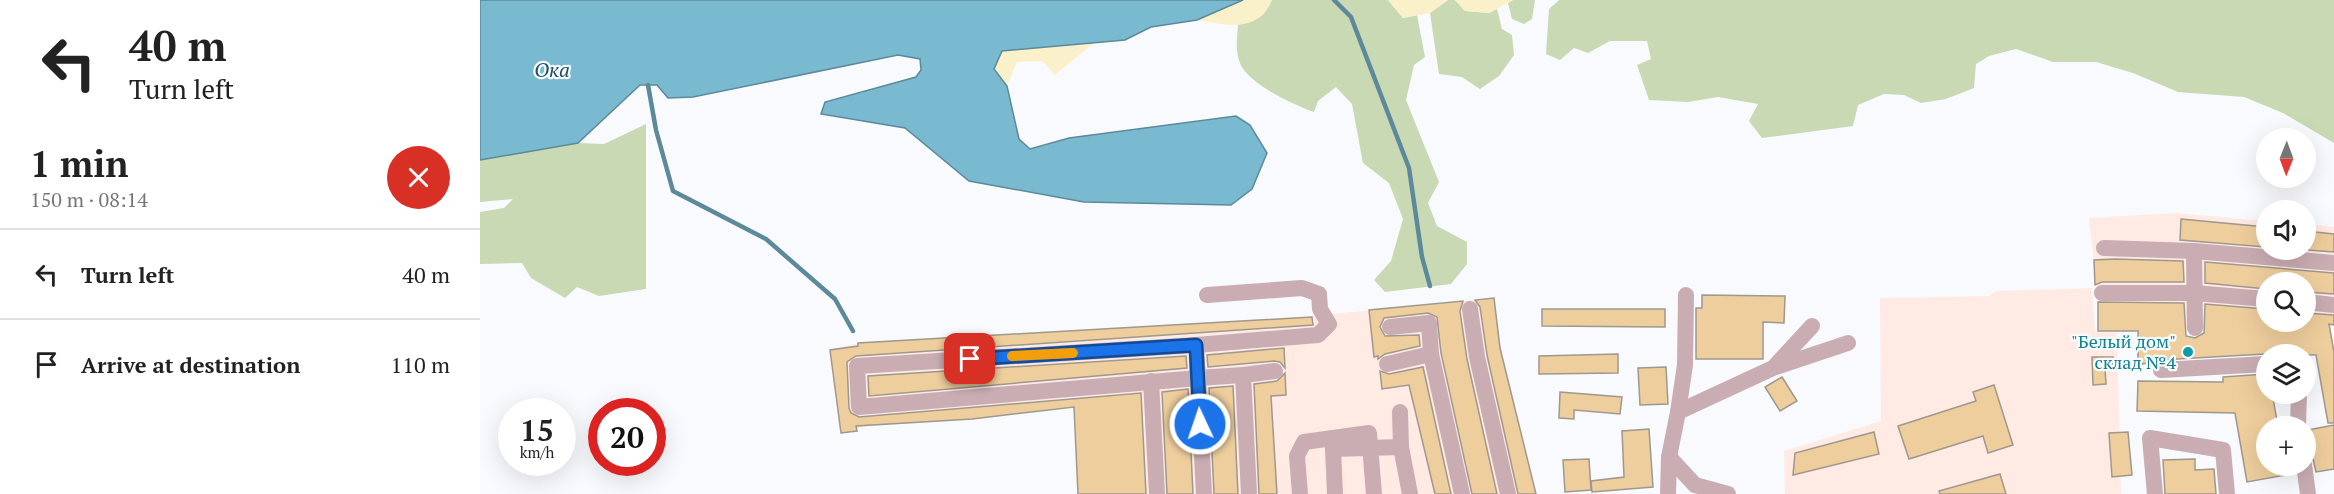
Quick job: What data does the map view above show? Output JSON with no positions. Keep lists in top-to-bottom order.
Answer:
{
  "water": ["Ока"],
  "places": ["\"Белый дом\" склад №4"],
  "north": "bottom",
  "page": {
    "turn": ["40 m", "Turn left"],
    "heading": ["1 min", "150 m · 08:14"],
    "map_buttons": "+",
    "list": [
      {
        "name": "Turn left",
        "value": "40 m"
      },
      {
        "name": "Arrive at destination",
        "value": "110 m"
      }
    ],
    "speed": "15 km/h",
    "limit": "20"
  }
}
